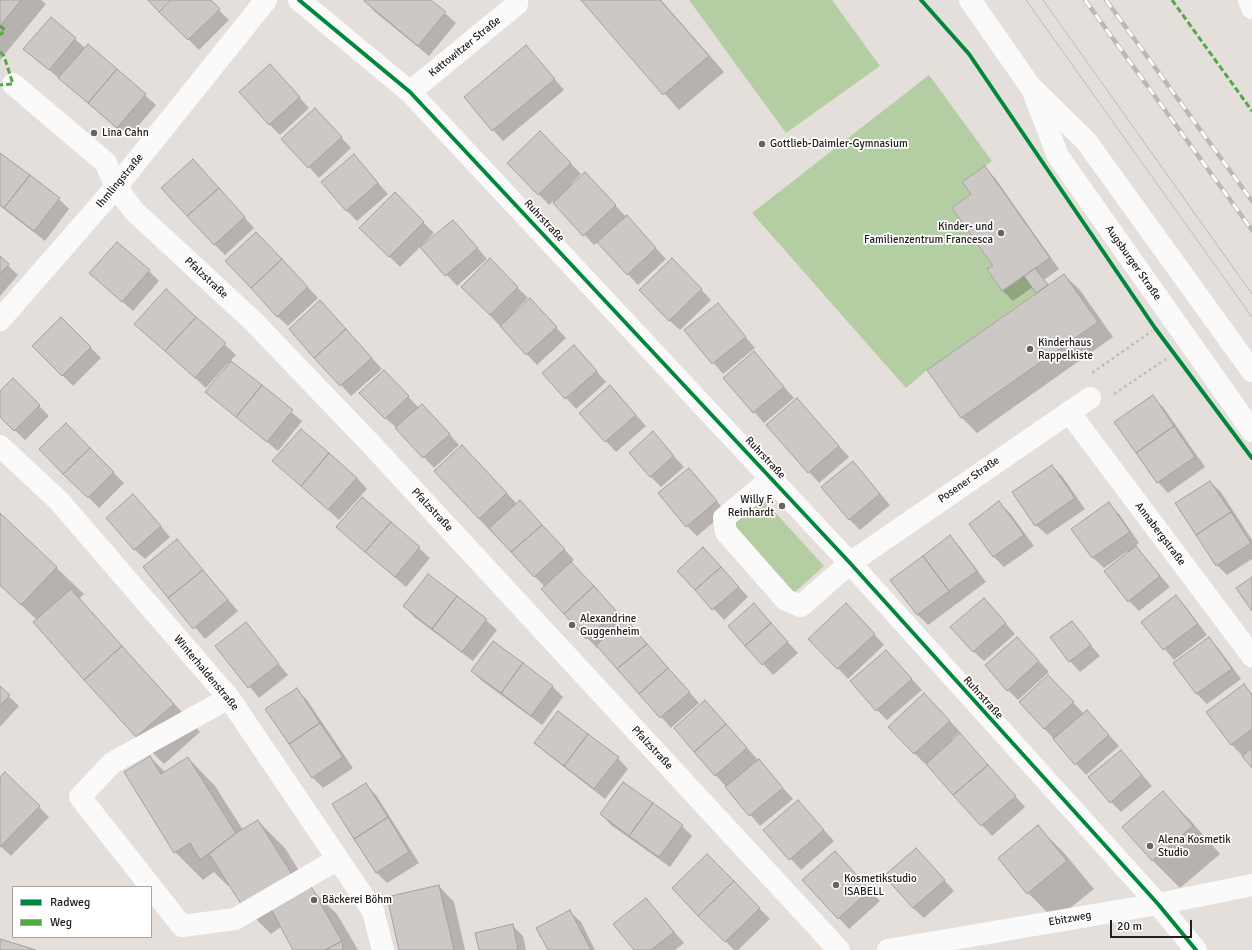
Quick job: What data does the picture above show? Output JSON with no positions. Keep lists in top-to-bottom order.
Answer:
{
  "streets": {
    "street": [
      "Kattowitzer Straße",
      "Ihmlingstraße",
      "Ruhrstraße",
      "Augsburger Straße",
      "Pfalzstraße",
      "Posener Straße",
      "Annabergstraße",
      "Winterhaldenstraße",
      "Ebitzweg"
    ]
  },
  "crossings": [
    ["Kattowitzer Straße", "Ruhrstraße"],
    ["Ihmlingstraße", "Pfalzstraße"],
    ["Ruhrstraße", "Posener Straße"],
    ["Ruhrstraße", "Ebitzweg"],
    ["Posener Straße", "Annabergstraße"]
  ],
  "places": [
    "Lina Cahn",
    "Gottlieb-Daimler-Gymnasium",
    "Kinder- und Familienzentrum Francesca",
    "Kinderhaus Rappelkiste",
    "Willy F. Reinhardt",
    "Alexandrine Guggenheim",
    "Alena Kosmetik Studio",
    "Kosmetikstudio ISABELL",
    "Bäckerei Böhm"
  ],
  "legend": ["Radweg", "Weg"],
  "scale_bar": "20 m"
}
